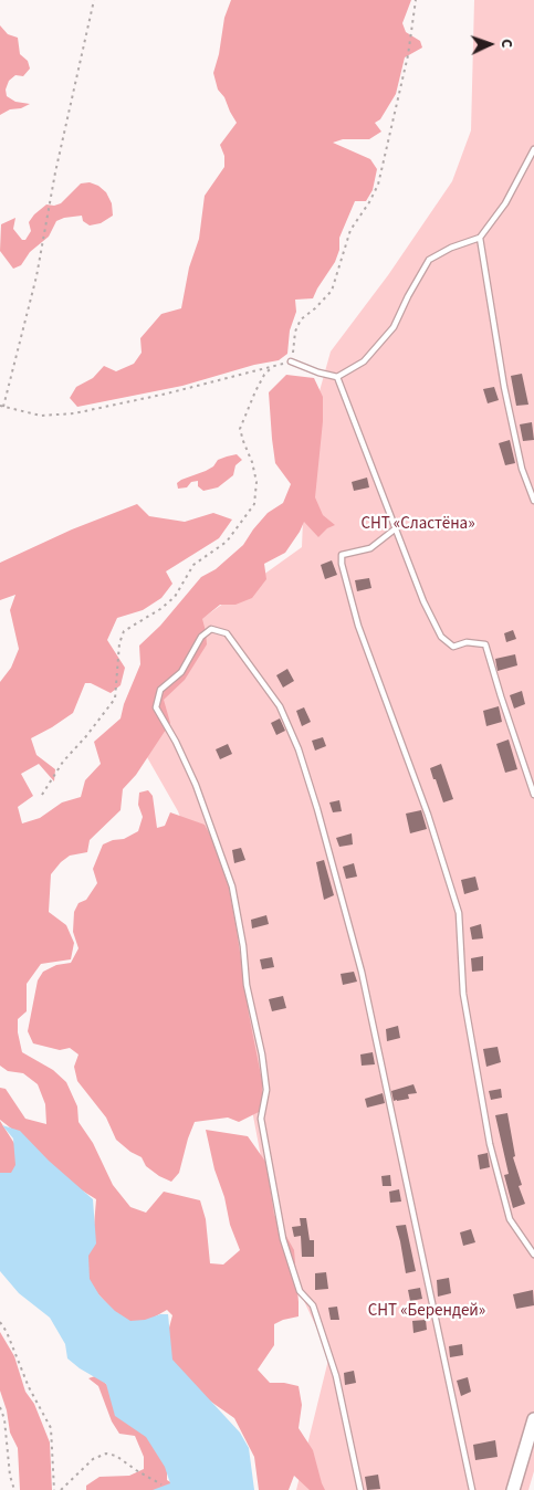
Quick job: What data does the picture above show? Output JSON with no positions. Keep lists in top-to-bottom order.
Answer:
{
  "parks": ["СНТ «Сластёна»", "СНТ «Берендей»"],
  "north": "right"
}
